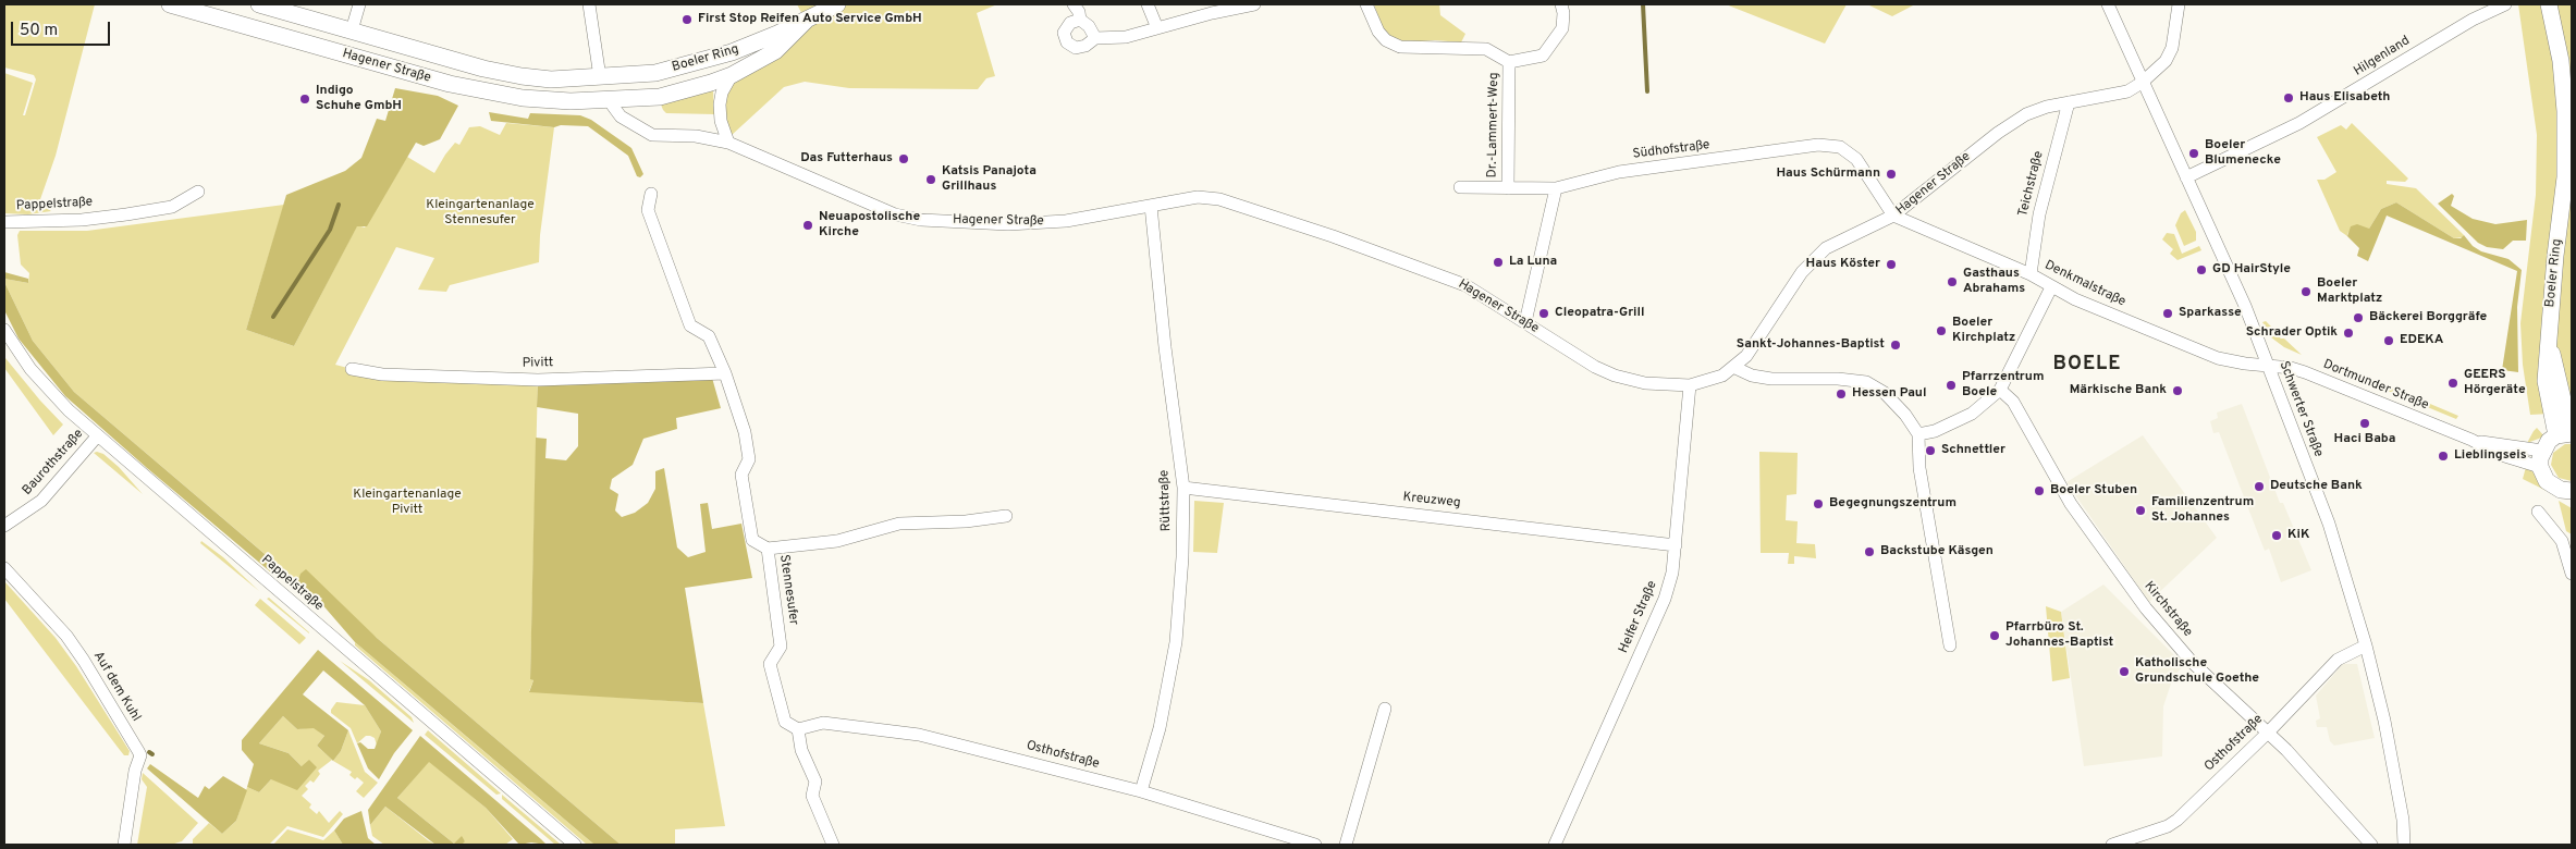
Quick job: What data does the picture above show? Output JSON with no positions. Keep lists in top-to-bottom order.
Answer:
{
  "streets": {
    "main road": ["Boeler Ring", "Hagener Straße"],
    "street": [
      "Hilgenland",
      "Dr.-Lammert-Weg",
      "Südhofstraße",
      "Teichstraße",
      "Pappelstraße",
      "Denkmalstraße",
      "Pivitt",
      "Dortmunder Straße",
      "Schwerter Straße",
      "Baurothstraße",
      "Rüttstraße",
      "Kreuzweg",
      "Stennesufer",
      "Kirchstraße",
      "Helfer Straße",
      "Auf dem Kuhl",
      "Osthofstraße"
    ]
  },
  "crossings": [
    ["Hilgenland", "Schwerter Straße"],
    ["Boeler Ring", "Hagener Straße"],
    ["Hagener Straße", "Südhofstraße"],
    ["Hagener Straße", "Teichstraße"],
    ["Hagener Straße", "Denkmalstraße"],
    ["Hagener Straße", "Schwerter Straße"],
    ["Hagener Straße", "Rüttstraße"],
    ["Hagener Straße", "Helfer Straße"],
    ["Dr.-Lammert-Weg", "Südhofstraße"],
    ["Südhofstraße", "Denkmalstraße"],
    ["Teichstraße", "Denkmalstraße"],
    ["Pappelstraße", "Baurothstraße"],
    ["Denkmalstraße", "Dortmunder Straße"],
    ["Denkmalstraße", "Schwerter Straße"],
    ["Pivitt", "Stennesufer"],
    ["Dortmunder Straße", "Schwerter Straße"],
    ["Schwerter Straße", "Osthofstraße"],
    ["Rüttstraße", "Kreuzweg"],
    ["Rüttstraße", "Osthofstraße"],
    ["Kreuzweg", "Helfer Straße"],
    ["Stennesufer", "Osthofstraße"],
    ["Kirchstraße", "Osthofstraße"]
  ],
  "districts": ["BOELE"],
  "parks": ["Kleingartenanlage Stennesufer", "Kleingartenanlage Pivitt"],
  "places": [
    "First Stop Reifen Auto Service GmbH",
    "Haus Elisabeth",
    "Indigo Schuhe GmbH",
    "Boeler Blumenecke",
    "Das Futterhaus",
    "Haus Schürmann",
    "Katsis Panajota Grillhaus",
    "Neuapostolische Kirche",
    "La Luna",
    "Haus Köster",
    "GD HairStyle",
    "Gasthaus Abrahams",
    "Boeler Marktplatz",
    "Cleopatra-Grill",
    "Sparkasse",
    "Bäckerei Borggräfe",
    "Boeler Kirchplatz",
    "Schrader Optik",
    "EDEKA",
    "Sankt-Johannes-Baptist",
    "GEERS Hörgeräte",
    "Pfarrzentrum Boele",
    "Märkische Bank",
    "Hessen Paul",
    "Haci Baba",
    "Schnettler",
    "Lieblingseis",
    "Deutsche Bank",
    "Boeler Stuben",
    "Begegnungszentrum",
    "Familienzentrum St. Johannes",
    "KiK",
    "Backstube Käsgen",
    "Pfarrbüro St. Johannes-Baptist",
    "Katholische Grundschule Goethe"
  ],
  "scale_bar": "50 m"
}
